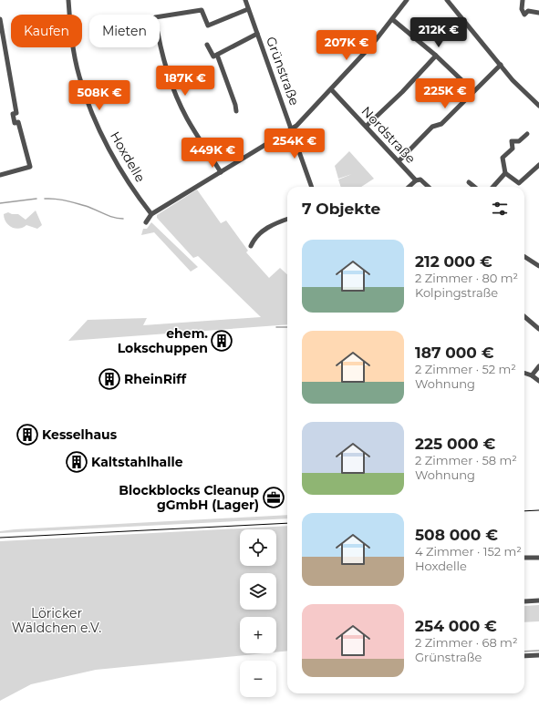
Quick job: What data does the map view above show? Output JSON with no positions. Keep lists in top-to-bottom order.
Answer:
{
  "streets": {
    "street": ["Grünstraße", "Nordstraße", "Hoxdelle"]
  },
  "parks": ["Löricker Wäldchen e.V."],
  "places": {
    "building": [
      "ehem. Lokschuppen",
      "RheinRiff",
      "Kesselhaus",
      "Kaltstahlhalle"
    ],
    "office": ["Blockblocks Cleanup gGmbH (Lager)"]
  },
  "page": {
    "chip": ["Kaufen", "Mieten"],
    "price": [
      "212K €",
      "207K €",
      "187K €",
      "225K €",
      "508K €",
      "254K €",
      "449K €"
    ],
    "heading": "7 Objekte",
    "list": [
      {
        "name": "212 000 €",
        "note": "2 Zimmer · 80 m² · Kolpingstraße"
      },
      {
        "name": "187 000 €",
        "note": "2 Zimmer · 52 m² · Wohnung"
      },
      {
        "name": "225 000 €",
        "note": "2 Zimmer · 58 m² · Wohnung"
      },
      {
        "name": "508 000 €",
        "note": "4 Zimmer · 152 m² · Hoxdelle"
      },
      {
        "name": "254 000 €",
        "note": "2 Zimmer · 68 m² · Grünstraße"
      }
    ],
    "map_buttons": ["+", "−"]
  }
}
